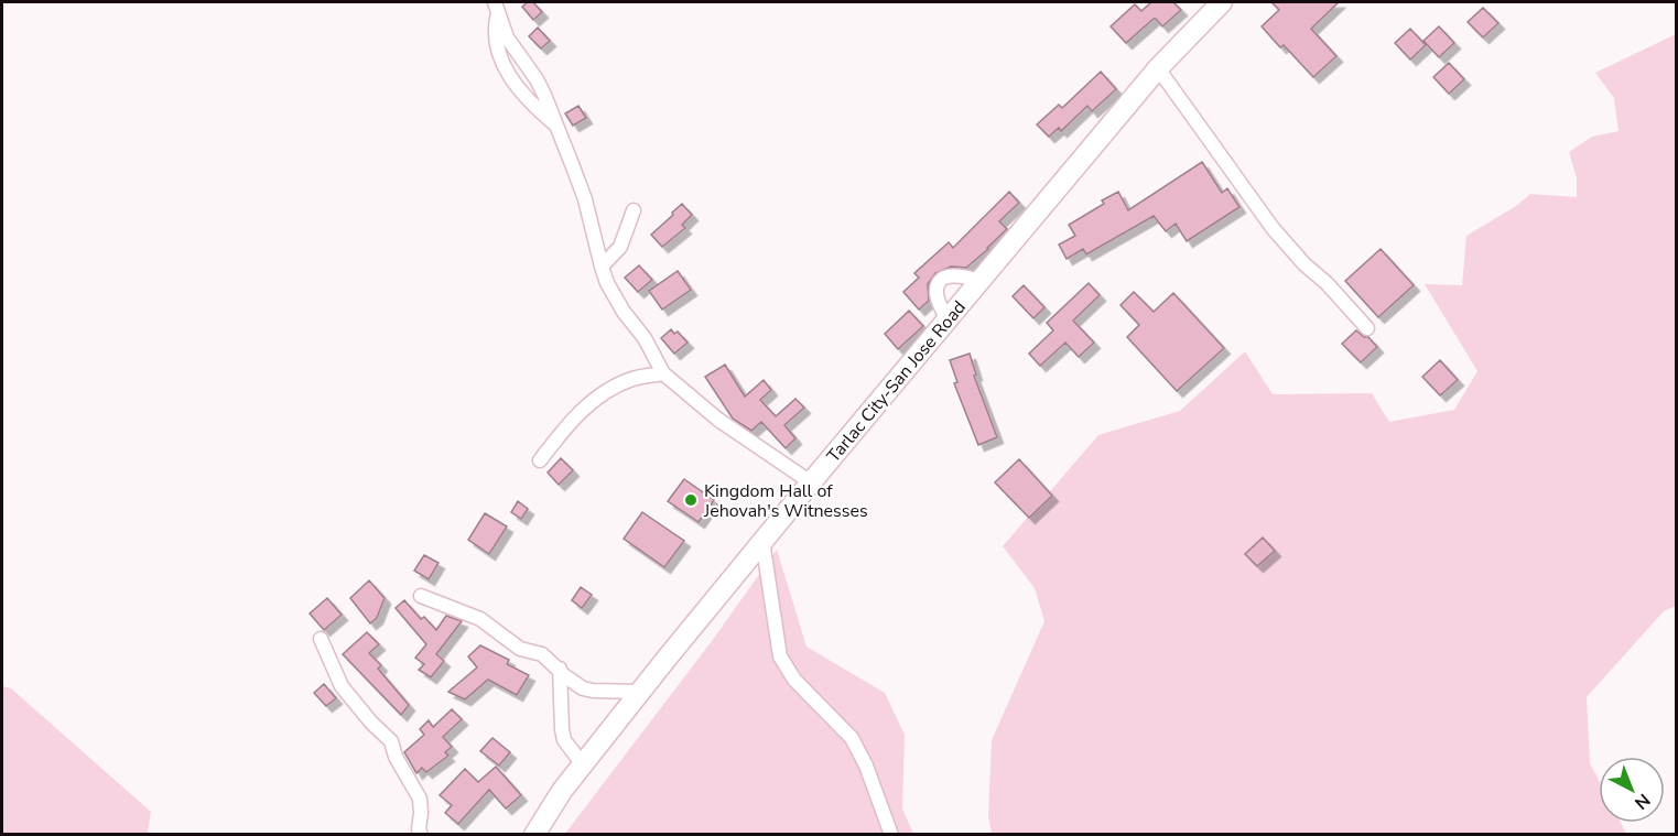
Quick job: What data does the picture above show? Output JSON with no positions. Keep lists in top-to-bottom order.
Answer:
{
  "streets": {
    "main road": ["Tarlac City-San Jose Road"]
  },
  "places": ["Kingdom Hall of Jehovah's Witnesses"],
  "north": "bottom right"
}
